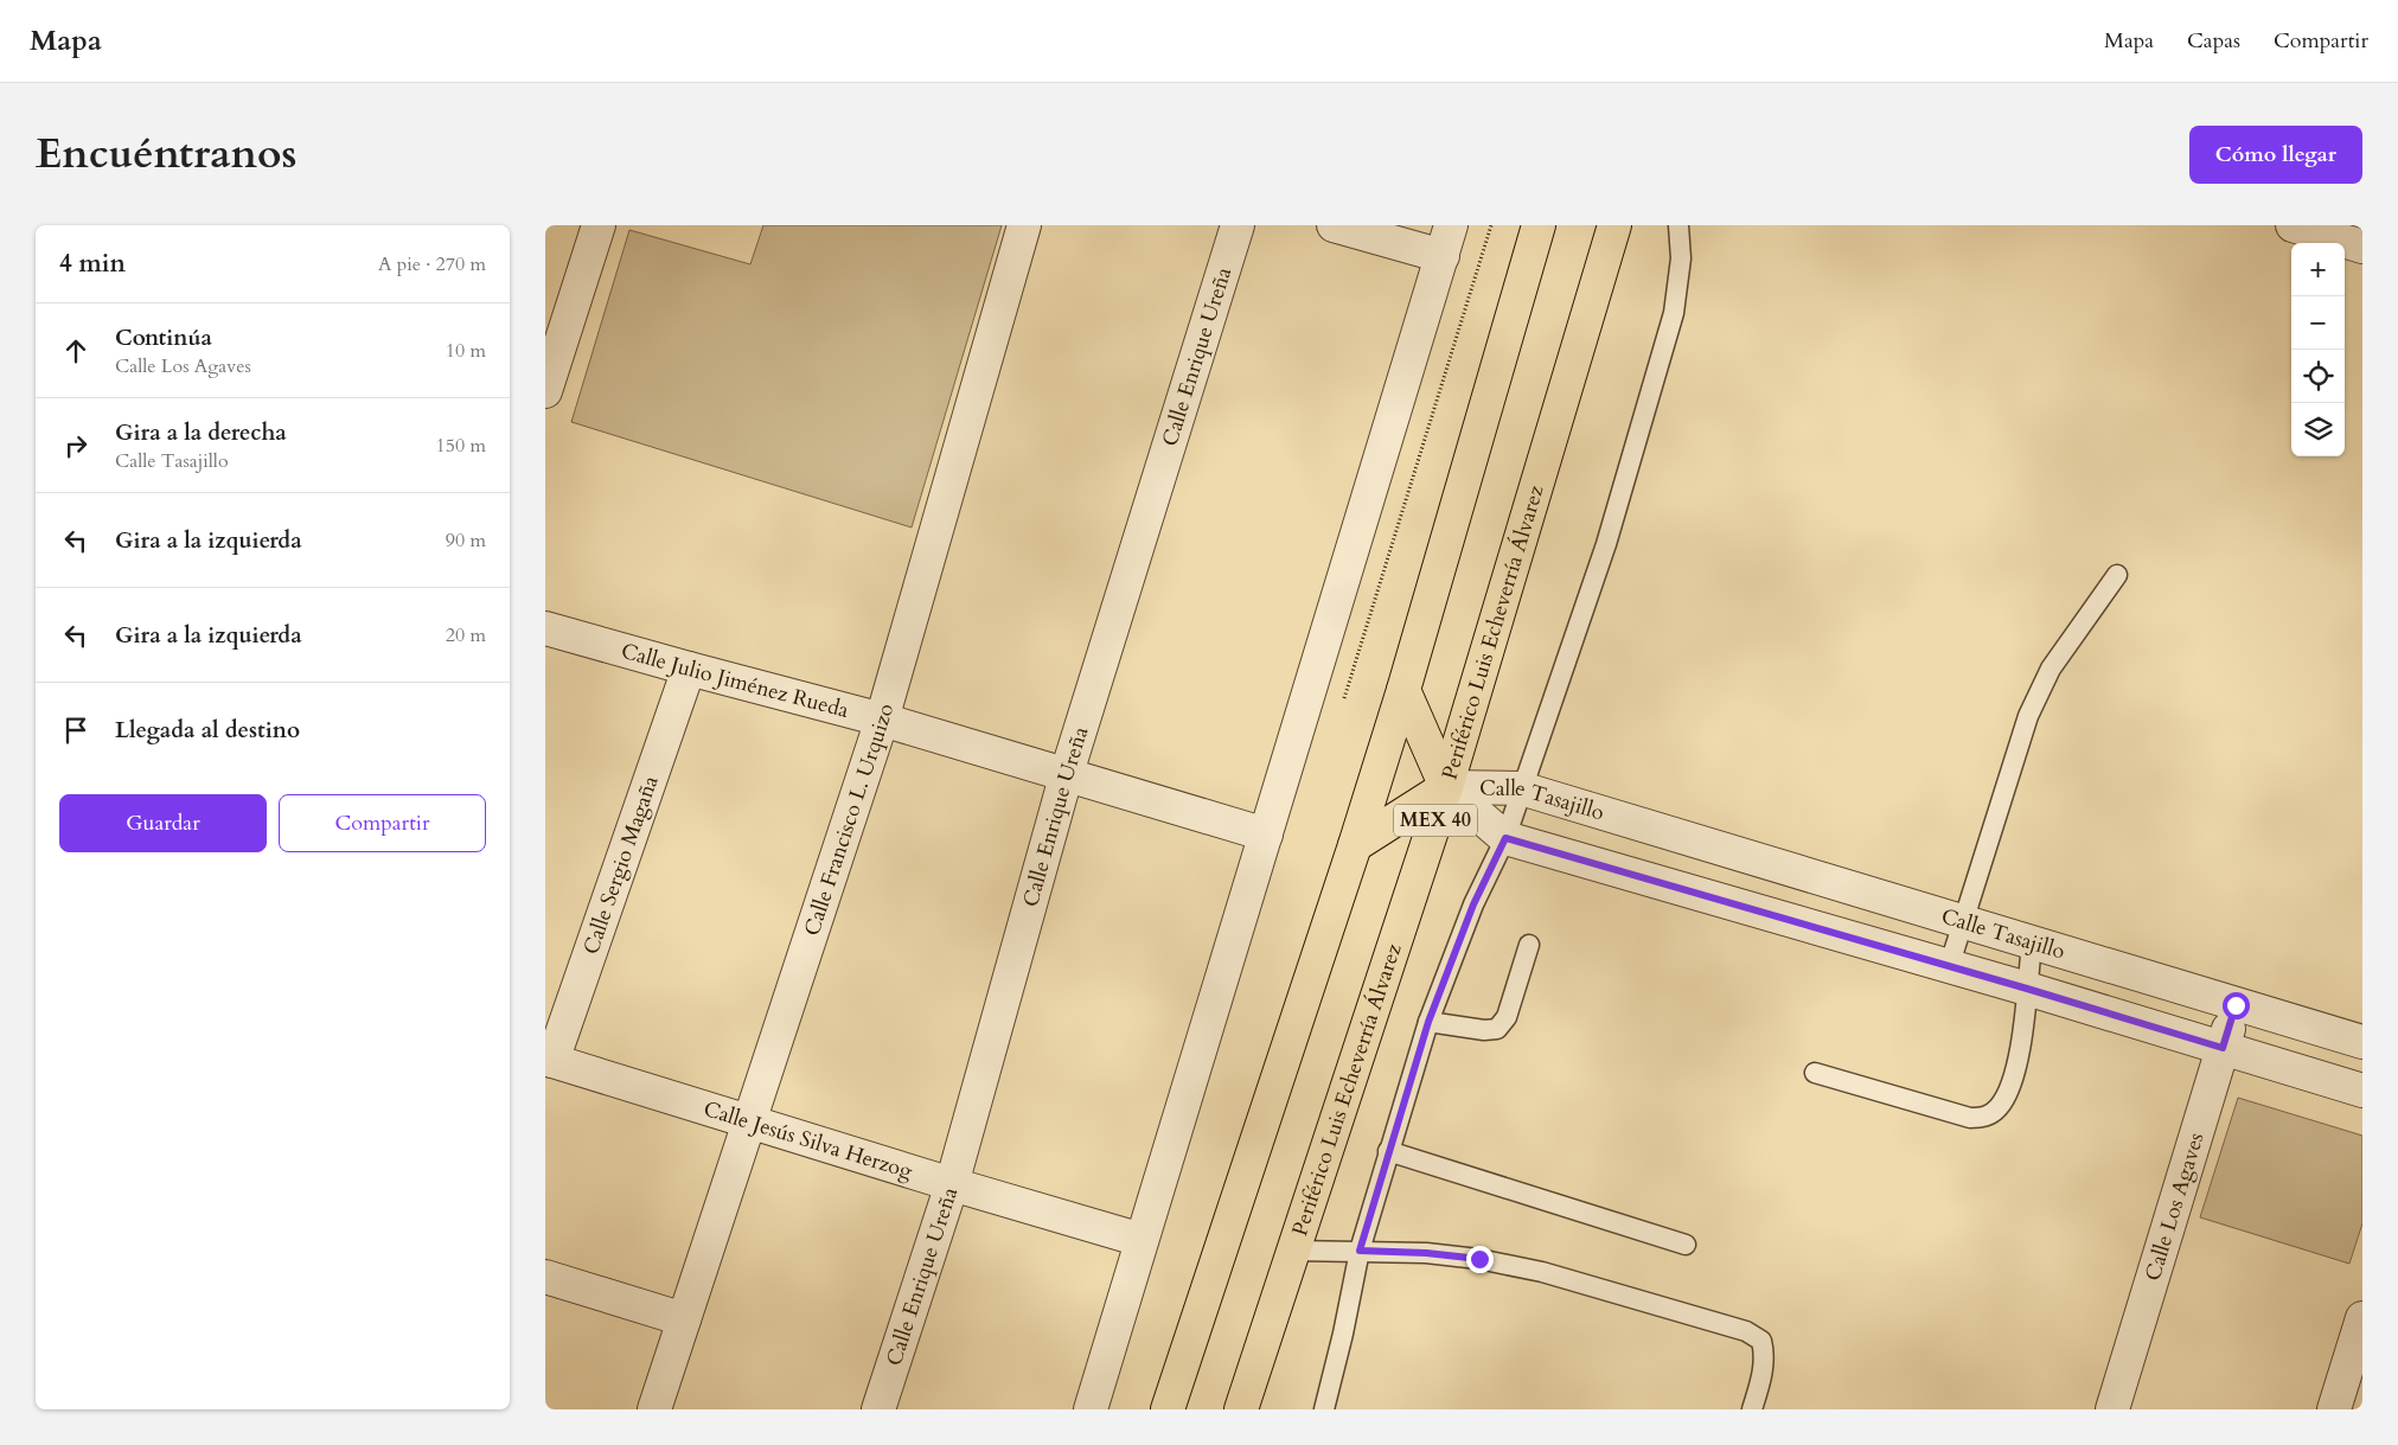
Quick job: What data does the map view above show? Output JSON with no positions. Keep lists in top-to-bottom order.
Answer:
{
  "streets": {
    "highway": ["Periférico Luis Echeverría Álvarez", "MEX 40"],
    "street": [
      "Calle Enrique Ureña",
      "Calle Julio Jiménez Rueda",
      "Calle Tasajillo",
      "Calle Francisco L. Urquizo",
      "Calle Sergio Magaña",
      "Calle Jesús Silva Herzog",
      "Calle Los Agaves"
    ]
  },
  "crossings": [
    ["Calle Enrique Ureña", "Calle Julio Jiménez Rueda"],
    ["Calle Enrique Ureña", "Calle Jesús Silva Herzog"],
    ["Periférico Luis Echeverría Álvarez", "Calle Tasajillo"],
    ["Calle Julio Jiménez Rueda", "Calle Francisco L. Urquizo"],
    ["Calle Julio Jiménez Rueda", "Calle Sergio Magaña"],
    ["Calle Tasajillo", "Calle Los Agaves"],
    ["Calle Francisco L. Urquizo", "Calle Jesús Silva Herzog"],
    ["Calle Sergio Magaña", "Calle Jesús Silva Herzog"]
  ],
  "page": {
    "header": "Mapa",
    "nav": ["Mapa", "Capas", "Compartir"],
    "title": "Encuéntranos",
    "buttons": [
      "Cómo llegar",
      ["Guardar", "Compartir"]
    ],
    "heading": ["4 min", "A pie · 270 m"],
    "map_buttons": ["+", "−"],
    "list": [
      ["Continúa", "Calle Los Agaves", "10 m"],
      ["Gira a la derecha", "Calle Tasajillo", "150 m"],
      ["Gira a la izquierda", "90 m"],
      ["Gira a la izquierda", "20 m"],
      "Llegada al destino"
    ]
  }
}
